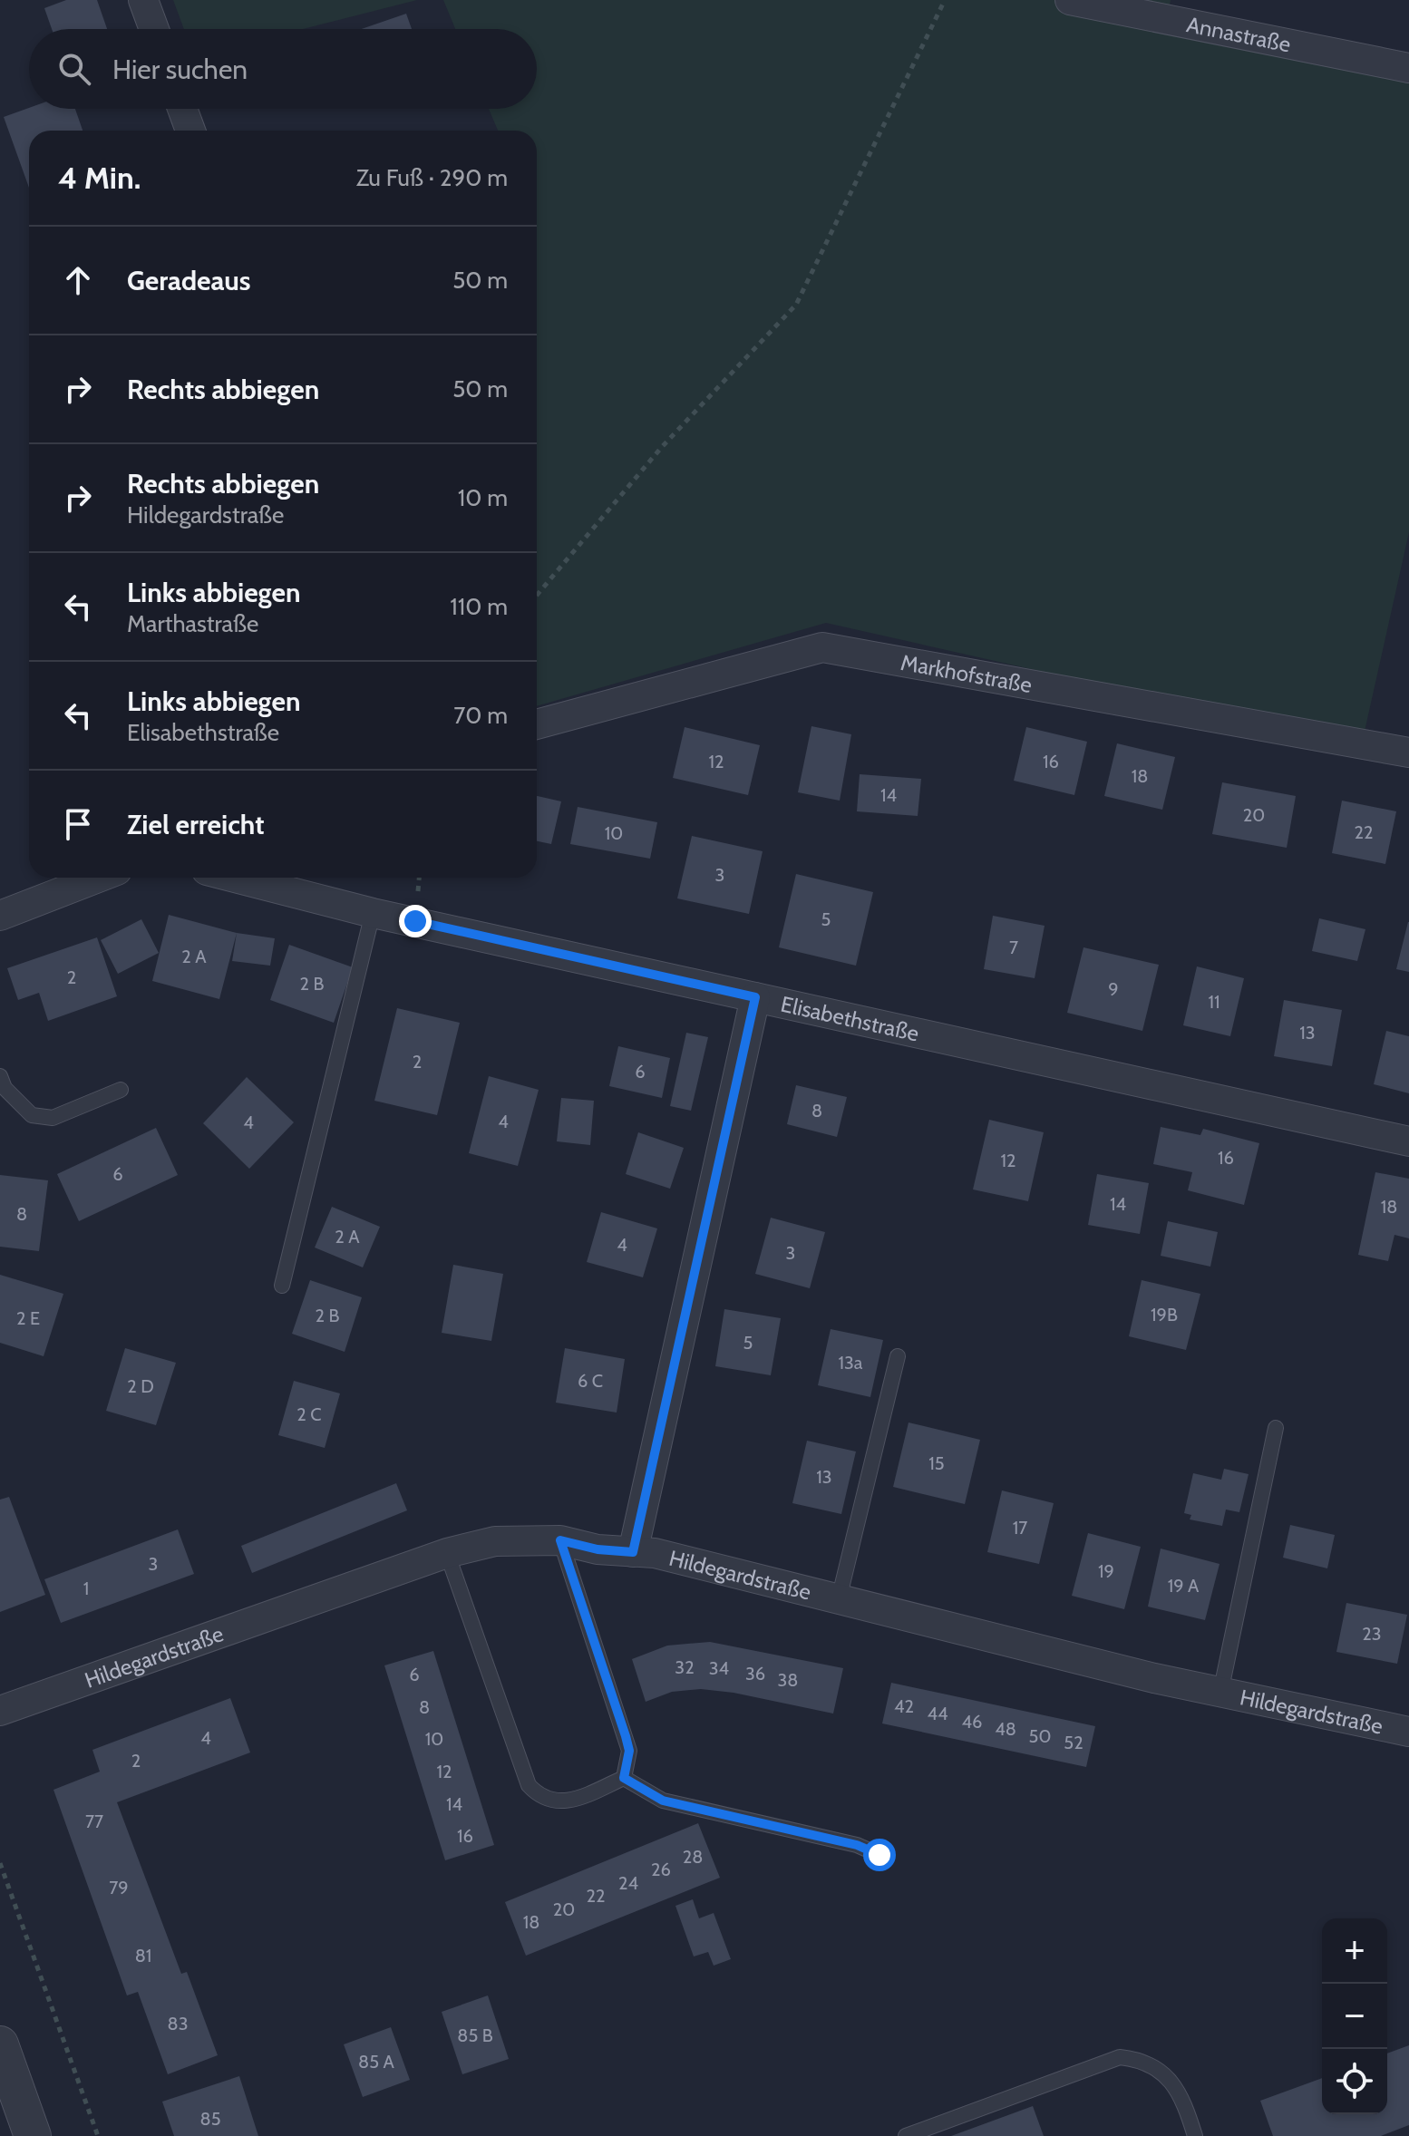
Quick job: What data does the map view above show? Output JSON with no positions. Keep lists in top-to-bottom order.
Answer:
{
  "streets": {
    "street": [
      "Annastraße",
      "Markhofstraße",
      "Elisabethstraße",
      "Hildegardstraße"
    ]
  },
  "house_numbers": [
    "12",
    "16",
    "18",
    "14",
    "20",
    "22",
    "10",
    "3",
    "5",
    "7",
    "2 A",
    "2",
    "2 B",
    "9",
    "11",
    "13",
    "2",
    "6",
    "8",
    "4",
    "4",
    "16",
    "12",
    "6",
    "14",
    "18",
    "8",
    "2 A",
    "4",
    "3",
    "19B",
    "2 B",
    "2 E",
    "5",
    "13a",
    "6 C",
    "2 D",
    "2 C",
    "15",
    "13",
    "17",
    "3",
    "19",
    "19 A",
    "1",
    "23",
    "32",
    "34",
    "36",
    "6",
    "38",
    "42",
    "8",
    "44",
    "46",
    "48",
    "50",
    "4",
    "10",
    "52",
    "2",
    "12",
    "14",
    "77",
    "16",
    "28",
    "26",
    "24",
    "79",
    "22",
    "20",
    "18",
    "81",
    "83",
    "85 B",
    "85 A",
    "85"
  ],
  "page": {
    "search": "Hier suchen",
    "heading": ["4 Min.", "Zu Fuß · 290 m"],
    "list": [
      ["Geradeaus", "50 m"],
      ["Rechts abbiegen", "50 m"],
      ["Rechts abbiegen", "Hildegardstraße", "10 m"],
      ["Links abbiegen", "Marthastraße", "110 m"],
      ["Links abbiegen", "Elisabethstraße", "70 m"],
      "Ziel erreicht"
    ],
    "map_buttons": ["+", "−"]
  }
}
